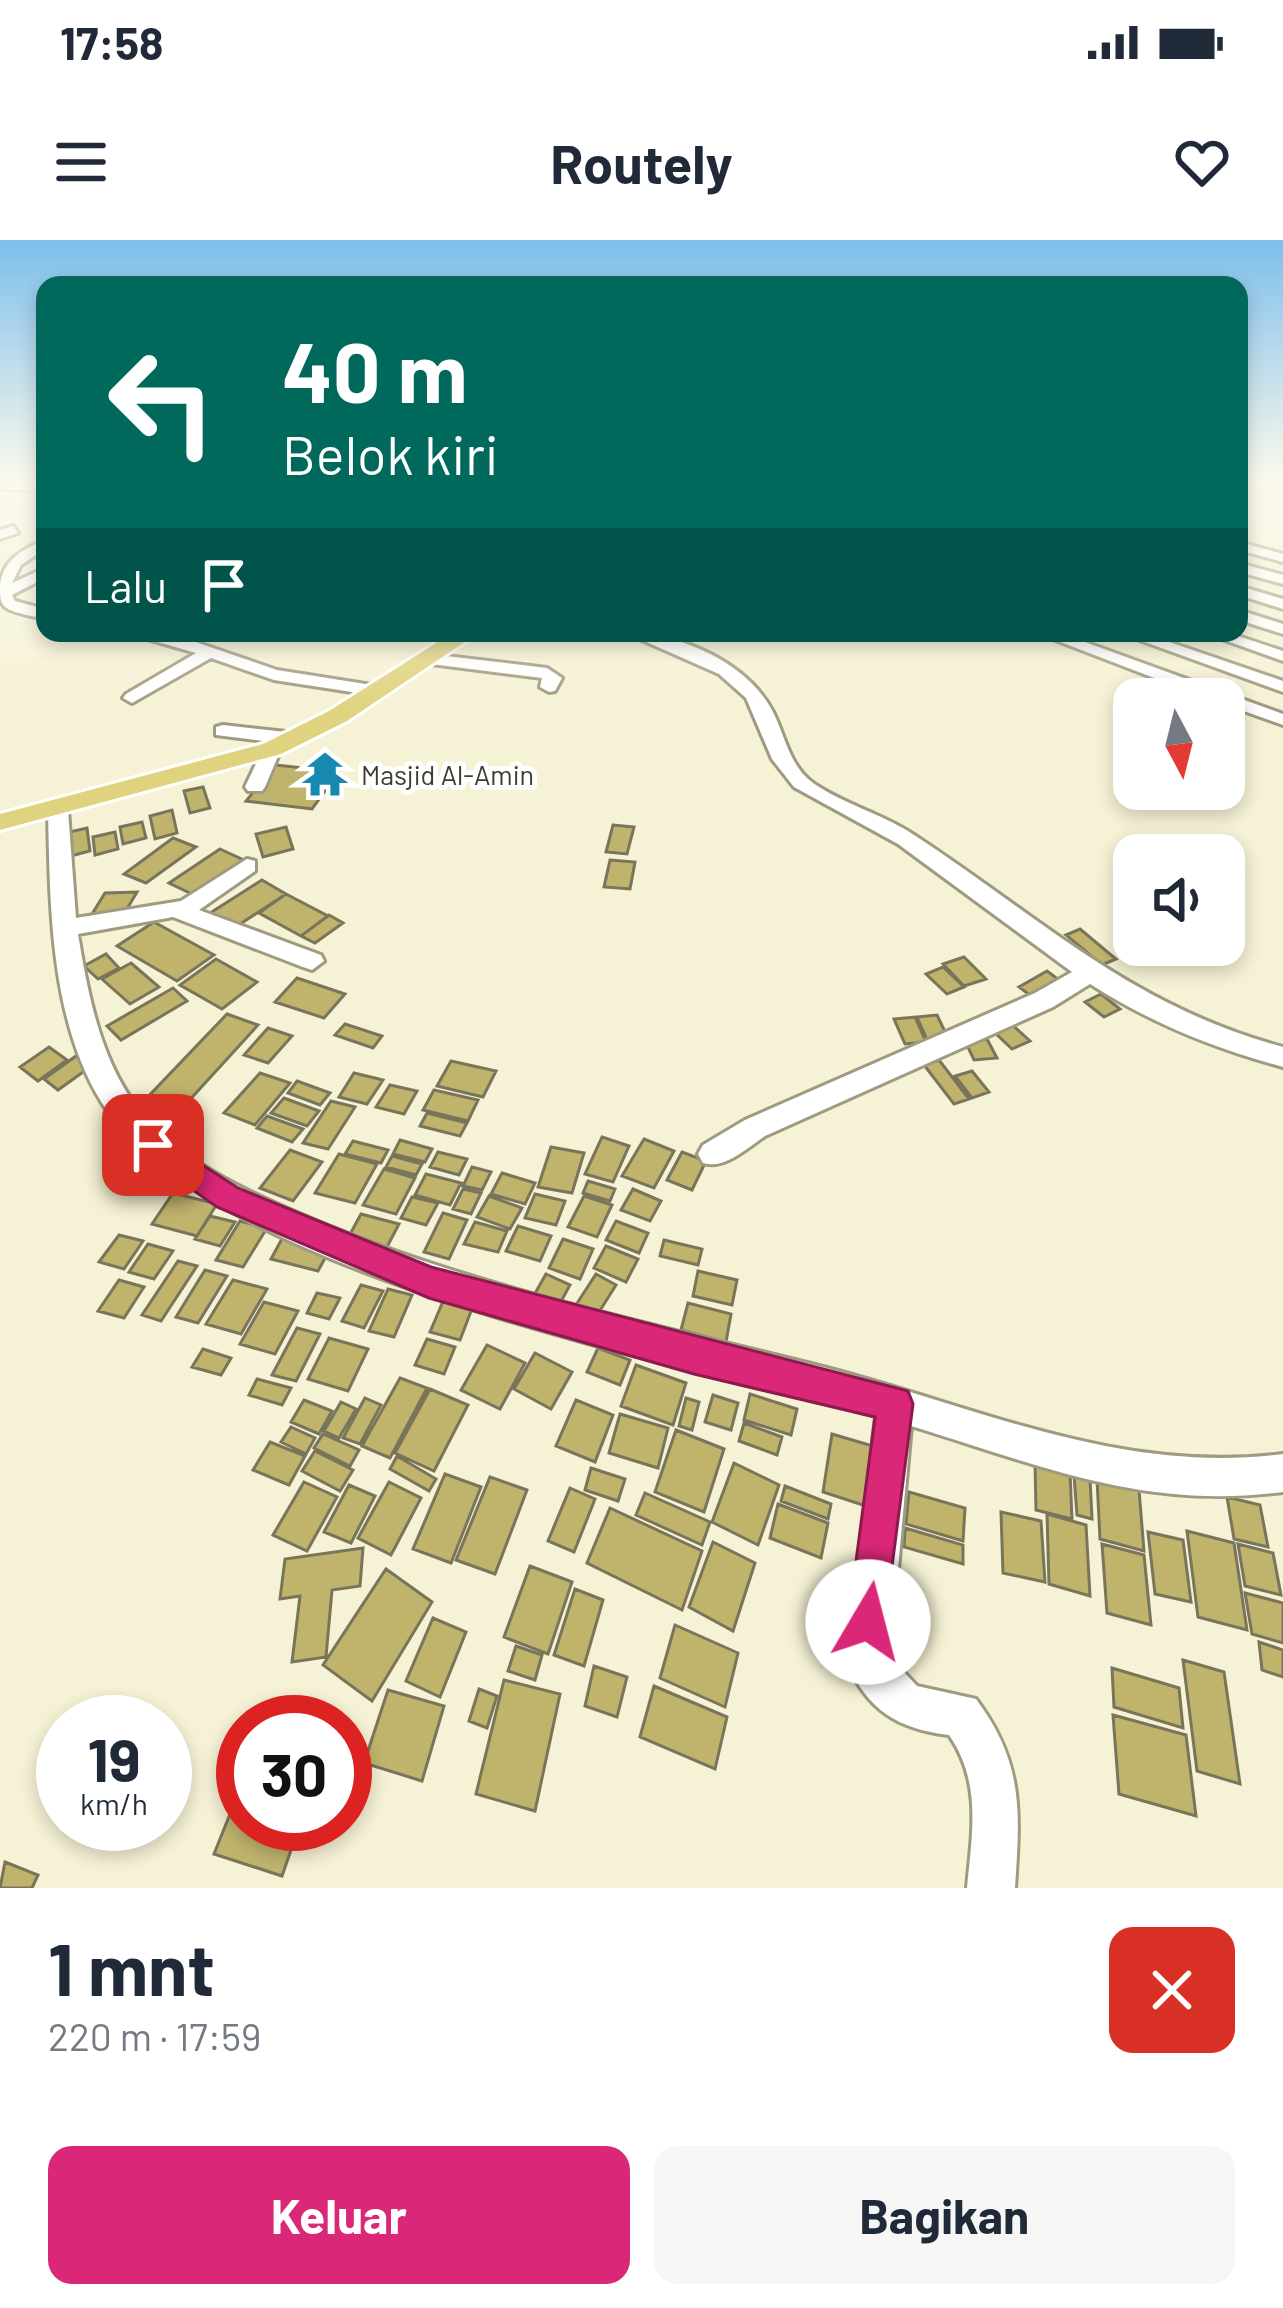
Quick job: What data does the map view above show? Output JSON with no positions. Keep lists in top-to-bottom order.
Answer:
{
  "places": {
    "temple": ["Masjid Al-Amin"]
  },
  "north": "bottom",
  "page": {
    "status": "17:58",
    "header": "Routely",
    "turn": ["40 m", "Belok kiri"],
    "then": "Lalu",
    "speed": "19 km/h",
    "limit": "30",
    "heading": ["1 mnt", "220 m · 17:59"],
    "buttons": ["Keluar", "Bagikan"]
  }
}
